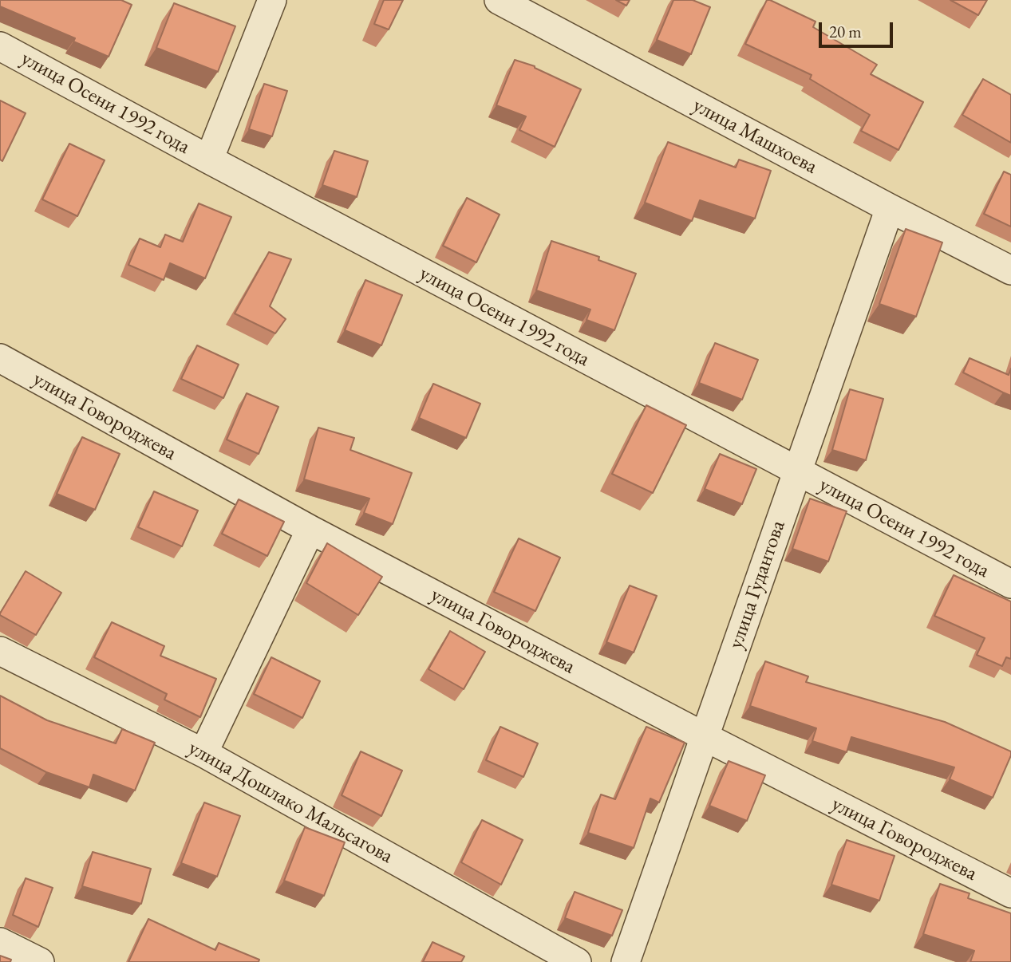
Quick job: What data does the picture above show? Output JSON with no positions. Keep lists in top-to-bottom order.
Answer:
{
  "streets": {
    "street": [
      "улица Осени 1992 года",
      "улица Машхоева",
      "улица Говороджева",
      "улица Гудантова",
      "улица Дошлако Мальсагова"
    ]
  },
  "crossings": [
    ["улица Осени 1992 года", "улица Гудантова"],
    ["улица Машхоева", "улица Гудантова"],
    ["улица Говороджева", "улица Гудантова"]
  ],
  "scale_bar": "20 m"
}
